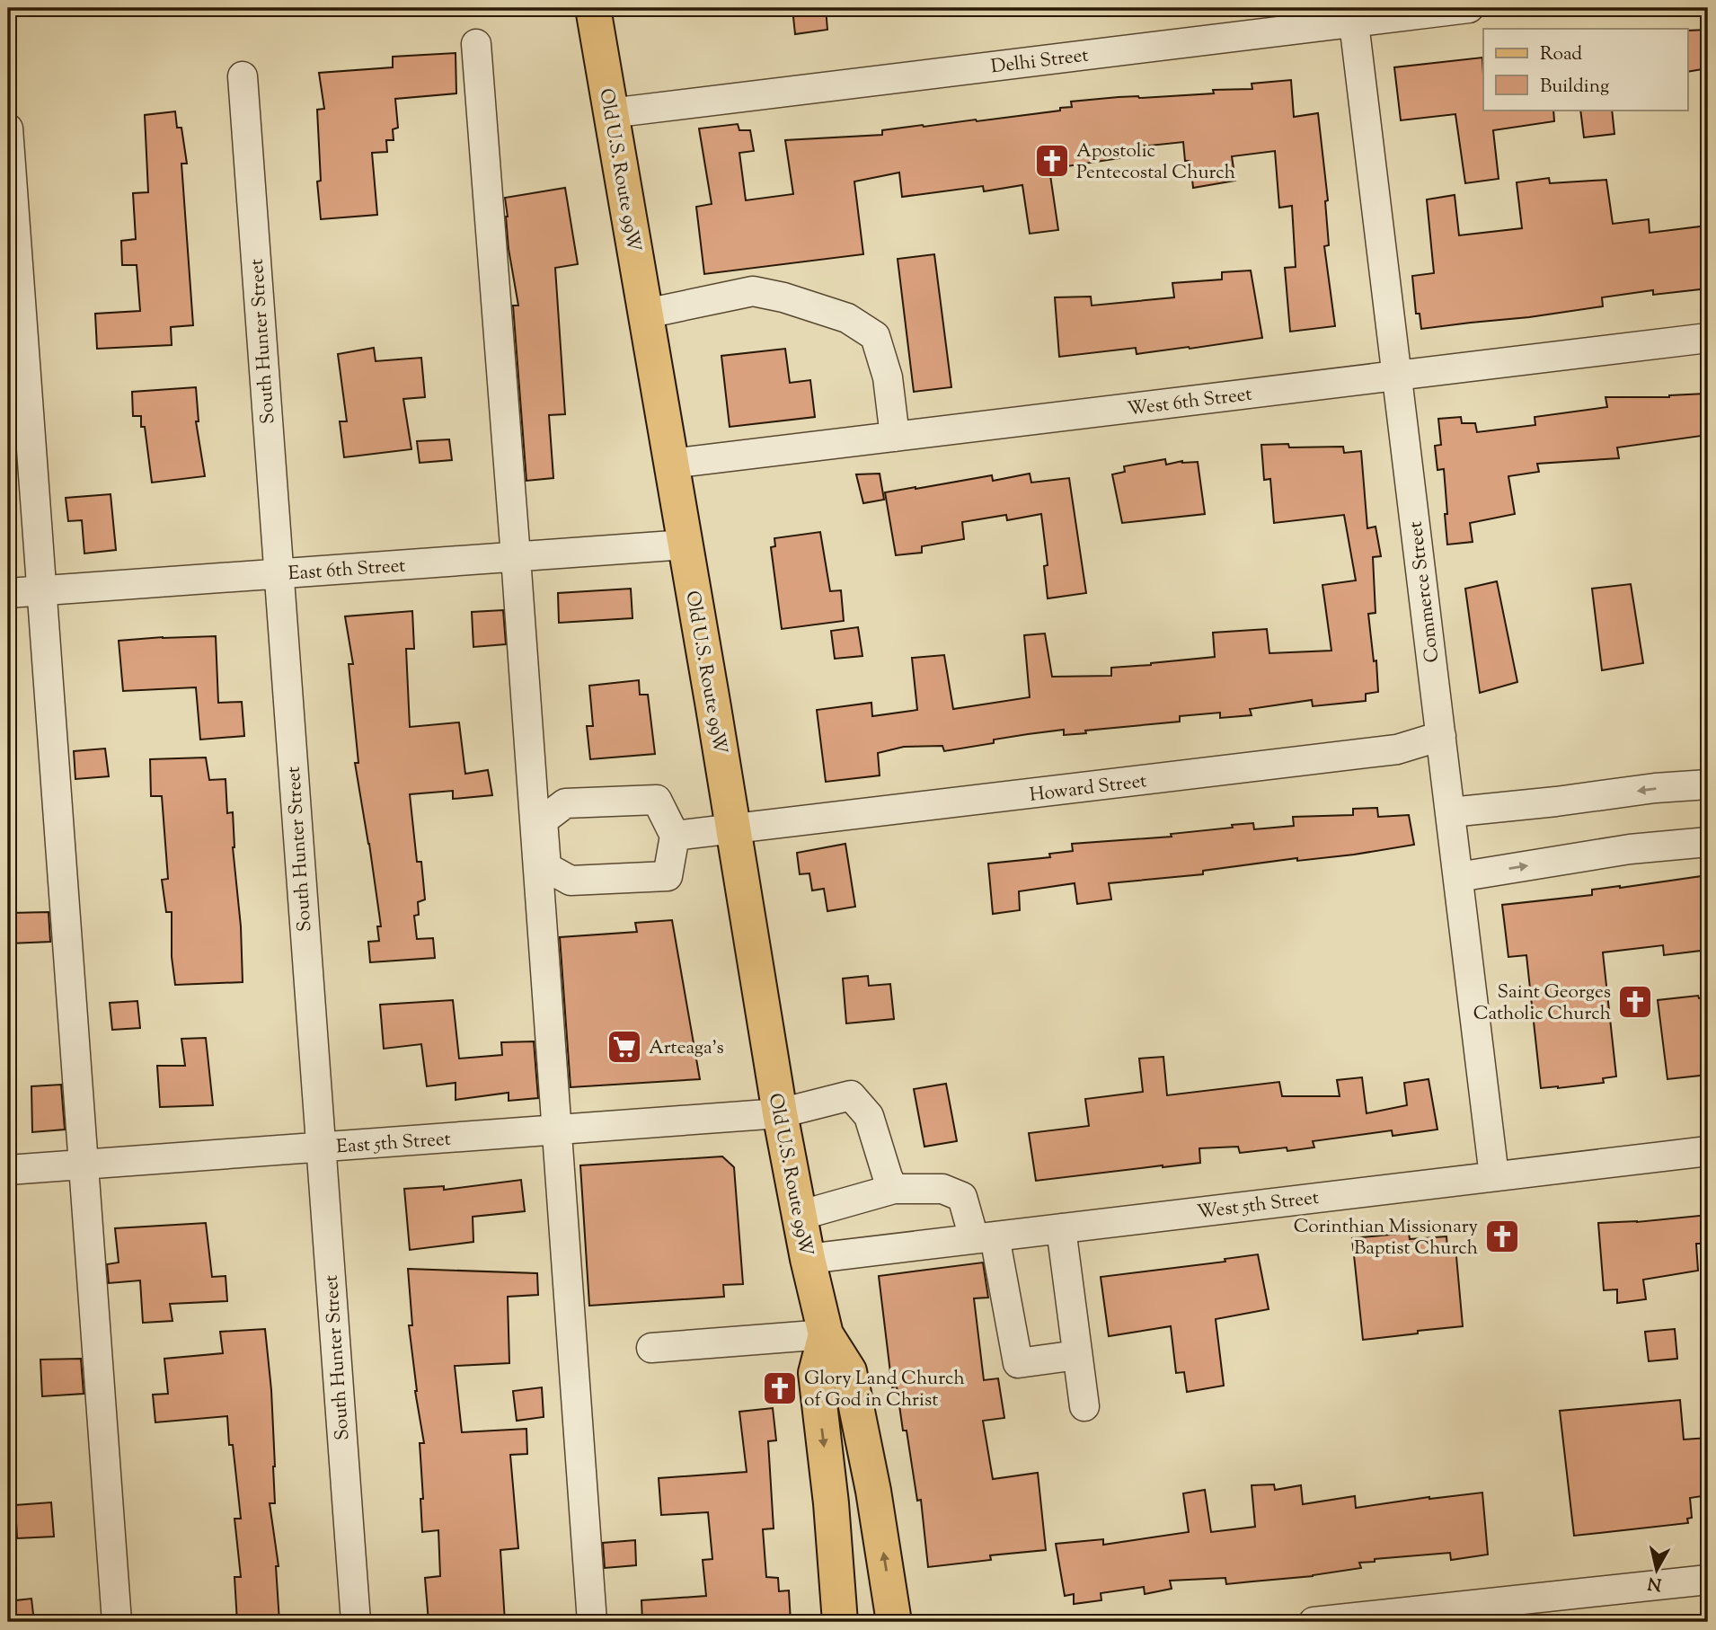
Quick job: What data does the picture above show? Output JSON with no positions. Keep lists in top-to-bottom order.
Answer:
{
  "streets": {
    "main road": ["Old U.S. Route 99W"],
    "street": [
      "Delhi Street",
      "South Hunter Street",
      "West 6th Street",
      "East 6th Street",
      "Commerce Street",
      "Howard Street",
      "East 5th Street",
      "West 5th Street"
    ]
  },
  "crossings": [
    ["Delhi Street", "Old U.S. Route 99W"],
    ["Delhi Street", "Commerce Street"],
    ["Old U.S. Route 99W", "West 6th Street"],
    ["Old U.S. Route 99W", "East 6th Street"],
    ["Old U.S. Route 99W", "Howard Street"],
    ["Old U.S. Route 99W", "East 5th Street"],
    ["Old U.S. Route 99W", "West 5th Street"],
    ["South Hunter Street", "East 6th Street"],
    ["South Hunter Street", "East 5th Street"],
    ["West 6th Street", "Commerce Street"],
    ["Commerce Street", "Howard Street"],
    ["Commerce Street", "West 5th Street"]
  ],
  "places": {
    "church": [
      "Apostolic Pentecostal Church",
      "Saint Georges Catholic Church",
      "Corinthian Missionary Baptist Church",
      "Glory Land Church of God in Christ"
    ],
    "supermarket": ["Arteaga's"]
  },
  "legend": ["Road", "Building"],
  "north": "bottom"
}
